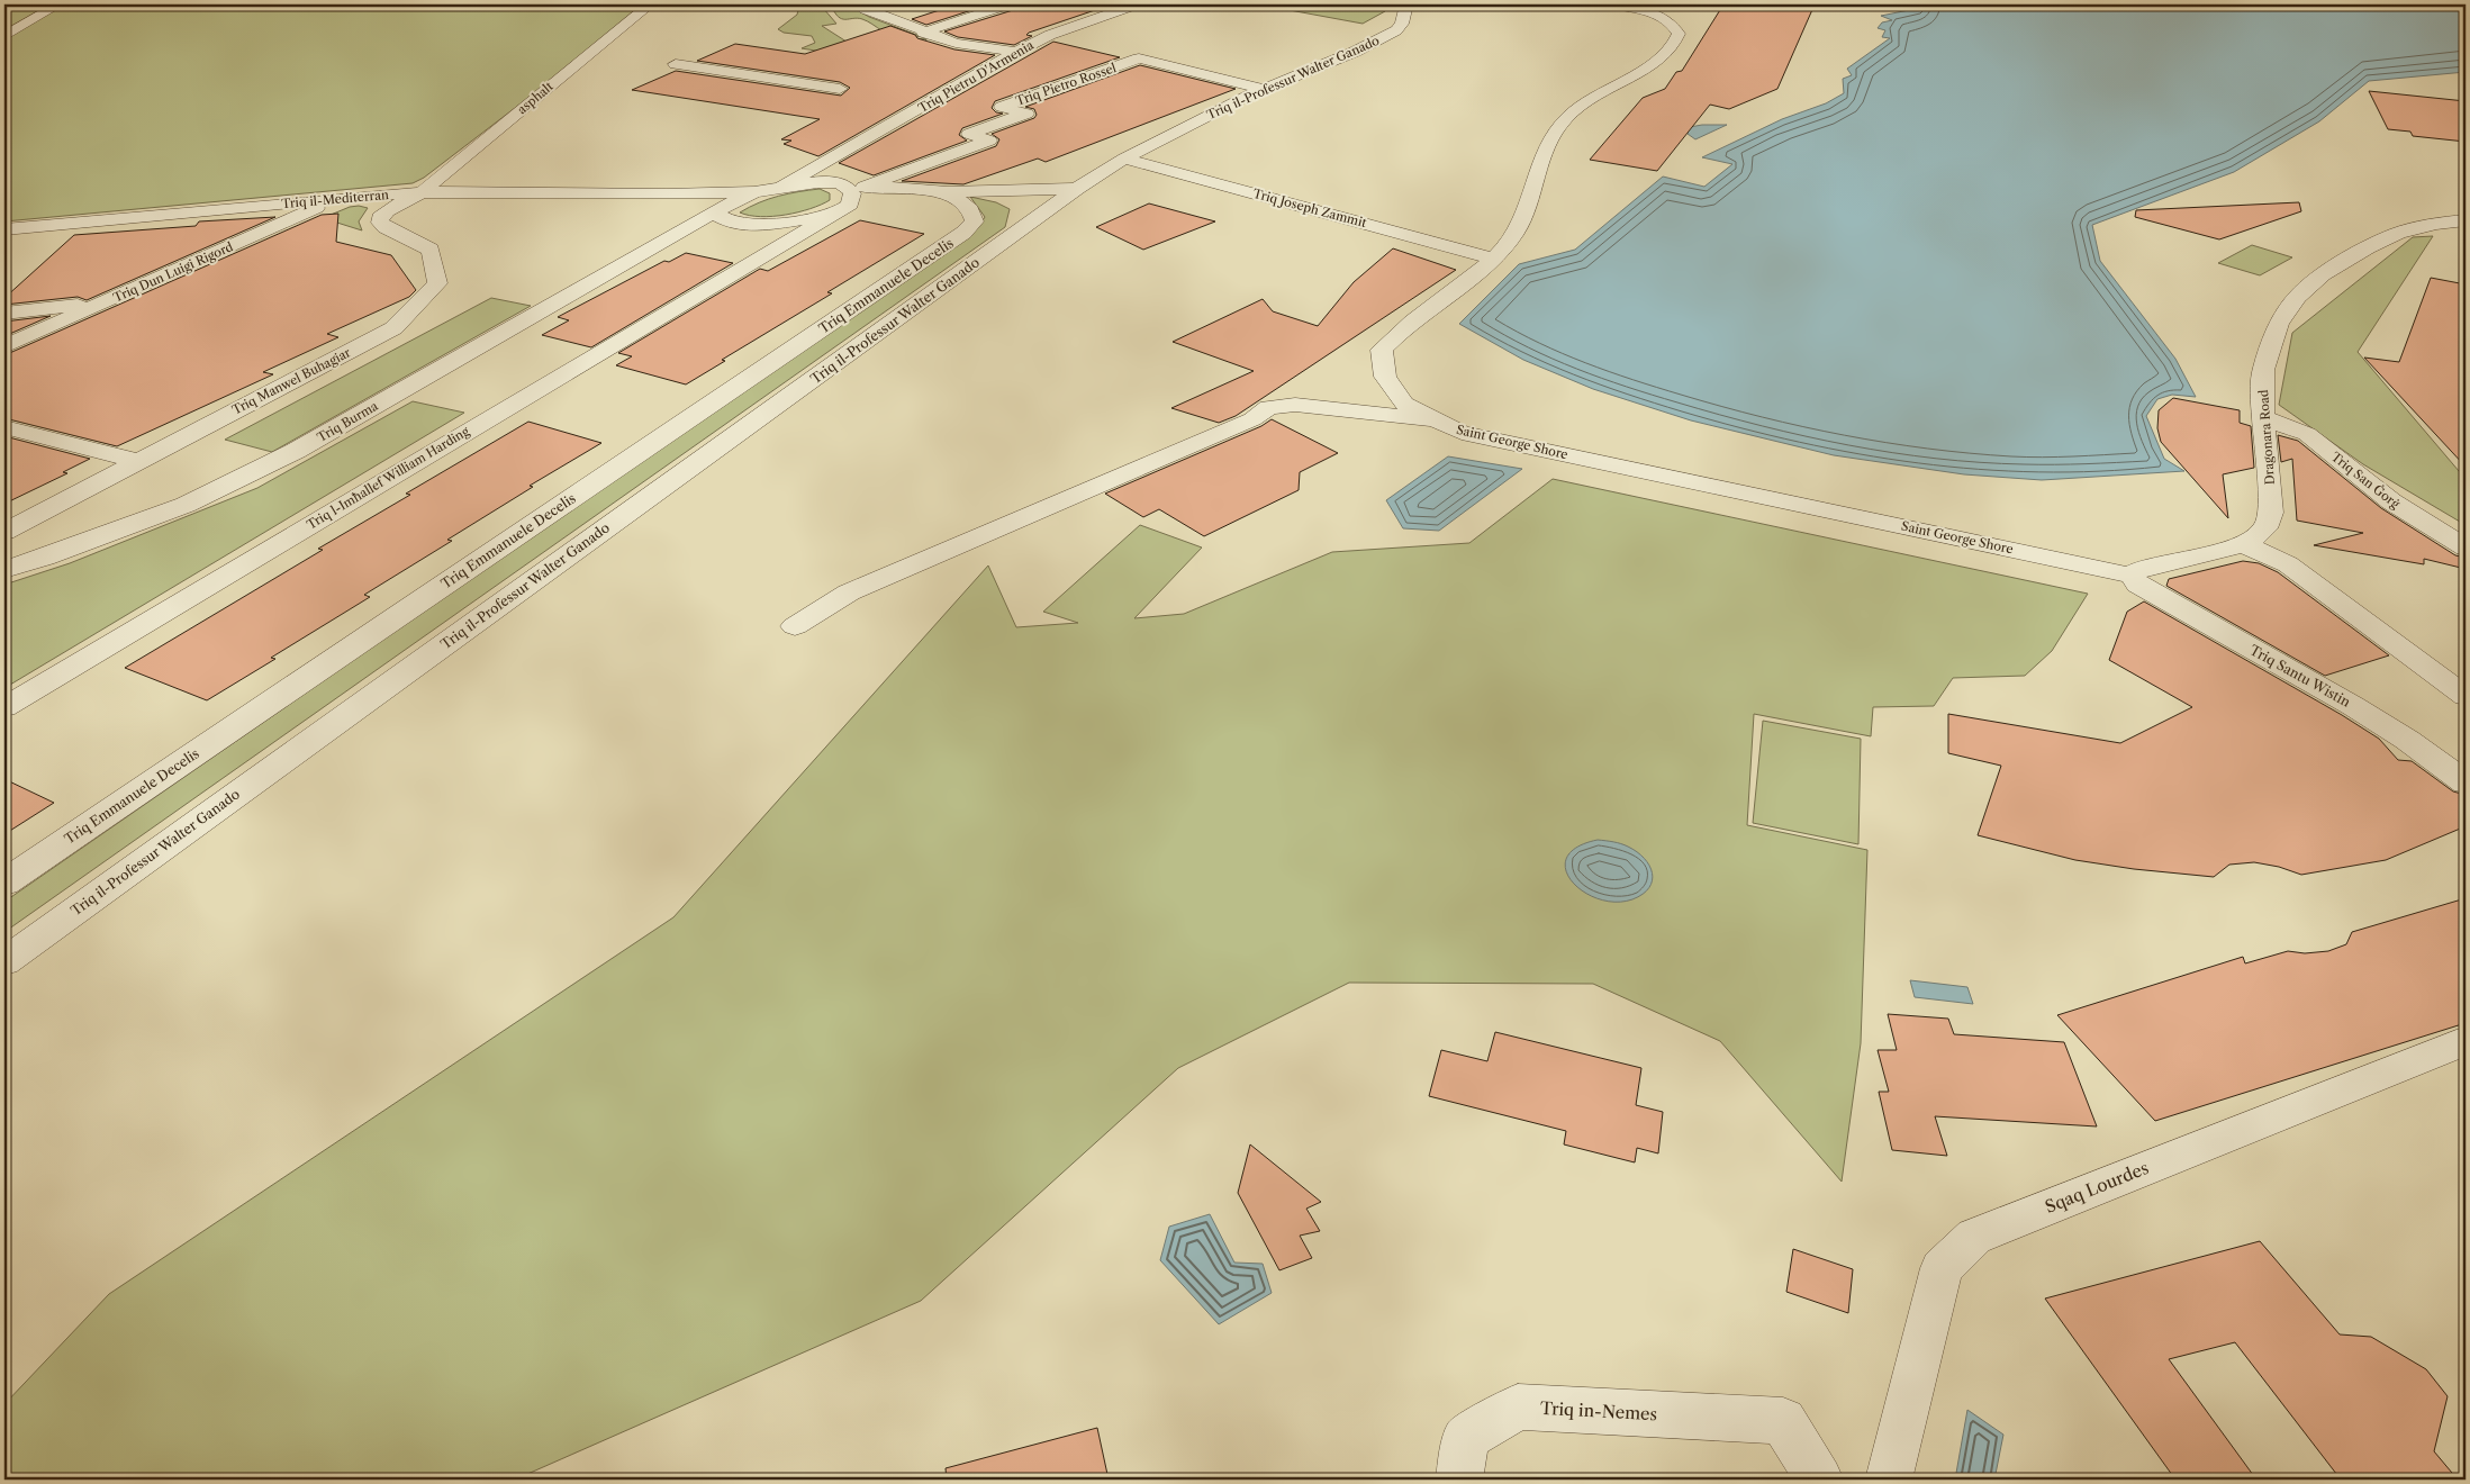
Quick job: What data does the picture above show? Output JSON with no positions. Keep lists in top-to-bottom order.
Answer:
{
  "streets": {
    "street": [
      "Triq Pietru D'Armenia",
      "Triq il-Professur Walter Ganado",
      "Triq Pietro Rossel",
      "asphalt",
      "Triq il-Mediterran",
      "Triq Joseph Zammit",
      "Triq Dun Luigi Rigord",
      "Triq Emmanuele Decelis",
      "Triq Manwel Buhagiar",
      "Triq Burma",
      "Dragonara Road",
      "Saint George Shore",
      "Triq l-Imħallef William Harding",
      "Triq San Ġorġ",
      "Triq Santu Wistin",
      "Sqaq Lourdes",
      "Triq in-Nemes"
    ]
  },
  "crossings": [
    ["Triq il-Professur Walter Ganado", "Triq Pietro Rossel"],
    ["Triq il-Professur Walter Ganado", "Triq Joseph Zammit"],
    ["Triq Pietro Rossel", "Triq l-Imħallef William Harding"],
    ["asphalt", "Triq il-Mediterran"],
    ["asphalt", "Triq Manwel Buhagiar"],
    ["Triq il-Mediterran", "Triq Dun Luigi Rigord"],
    ["Triq il-Mediterran", "Triq Manwel Buhagiar"],
    ["Triq il-Mediterran", "Triq Burma"],
    ["Triq Joseph Zammit", "Saint George Shore"],
    ["Dragonara Road", "Saint George Shore"],
    ["Dragonara Road", "Triq San Ġorġ"],
    ["Dragonara Road", "Triq Santu Wistin"],
    ["Saint George Shore", "Triq Santu Wistin"]
  ]
}
